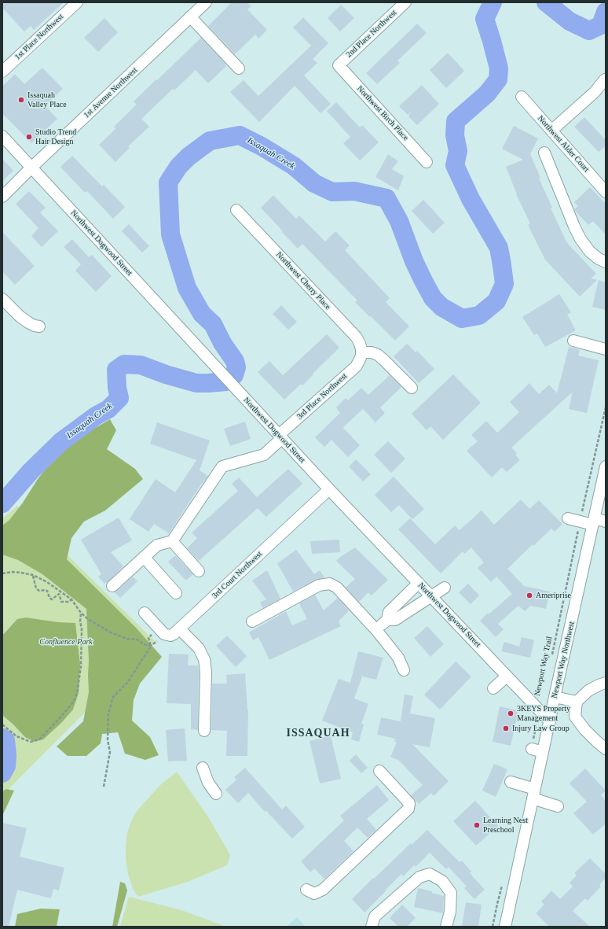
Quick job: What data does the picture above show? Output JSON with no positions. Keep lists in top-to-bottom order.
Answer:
{
  "streets": {
    "street": [
      "2nd Place Northwest",
      "1st Place Northwest",
      "1st Avenue Northwest",
      "Northwest Birch Place",
      "Northwest Alder Court",
      "Northwest Dogwood Street",
      "Northwest Cherry Place",
      "3rd Place Northwest",
      "3rd Court Northwest",
      "Newport Way Northwest"
    ],
    "path": ["Newport Way Trail"]
  },
  "crossings": [
    ["2nd Place Northwest", "Northwest Birch Place"],
    ["1st Avenue Northwest", "Northwest Dogwood Street"],
    ["Northwest Dogwood Street", "3rd Place Northwest"],
    ["Northwest Dogwood Street", "3rd Court Northwest"],
    ["Northwest Dogwood Street", "Newport Way Northwest"],
    ["Northwest Cherry Place", "3rd Place Northwest"]
  ],
  "districts": ["ISSAQUAH"],
  "water": ["Issaquah Creek"],
  "parks": ["Confluence Park"],
  "places": [
    "Issaquah Valley Place",
    "Studio Trend Hair Design",
    "Ameriprise",
    "3KEYS Property Management",
    "Injury Law Group",
    "Learning Nest Preschool"
  ]
}
